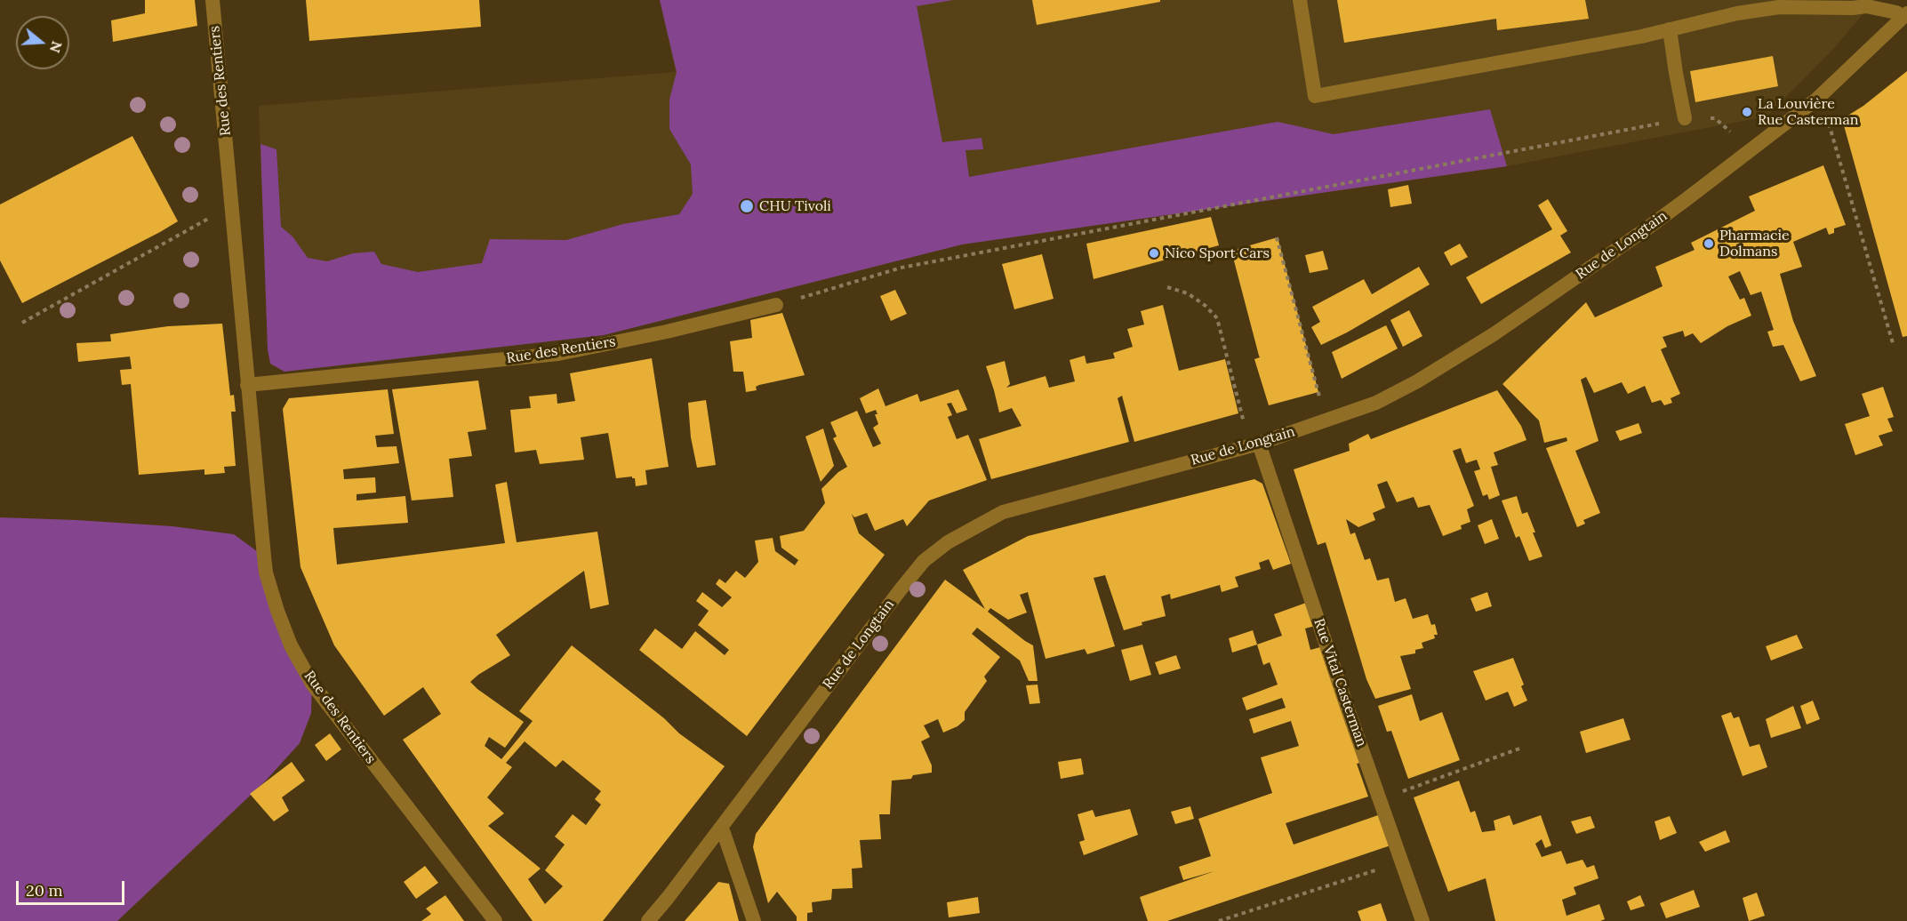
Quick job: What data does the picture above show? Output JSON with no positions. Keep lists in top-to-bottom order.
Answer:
{
  "streets": {
    "street": ["Rue des Rentiers", "Rue de Longtain", "Rue Vital Casterman"]
  },
  "crossings": [
    ["Rue de Longtain", "Rue Vital Casterman"]
  ],
  "places": [
    "La Louvière Rue Casterman",
    "CHU Tivoli",
    "Pharmacie Dolmans",
    "Nico Sport Cars"
  ],
  "scale_bar": "20 m",
  "north": "right"
}
